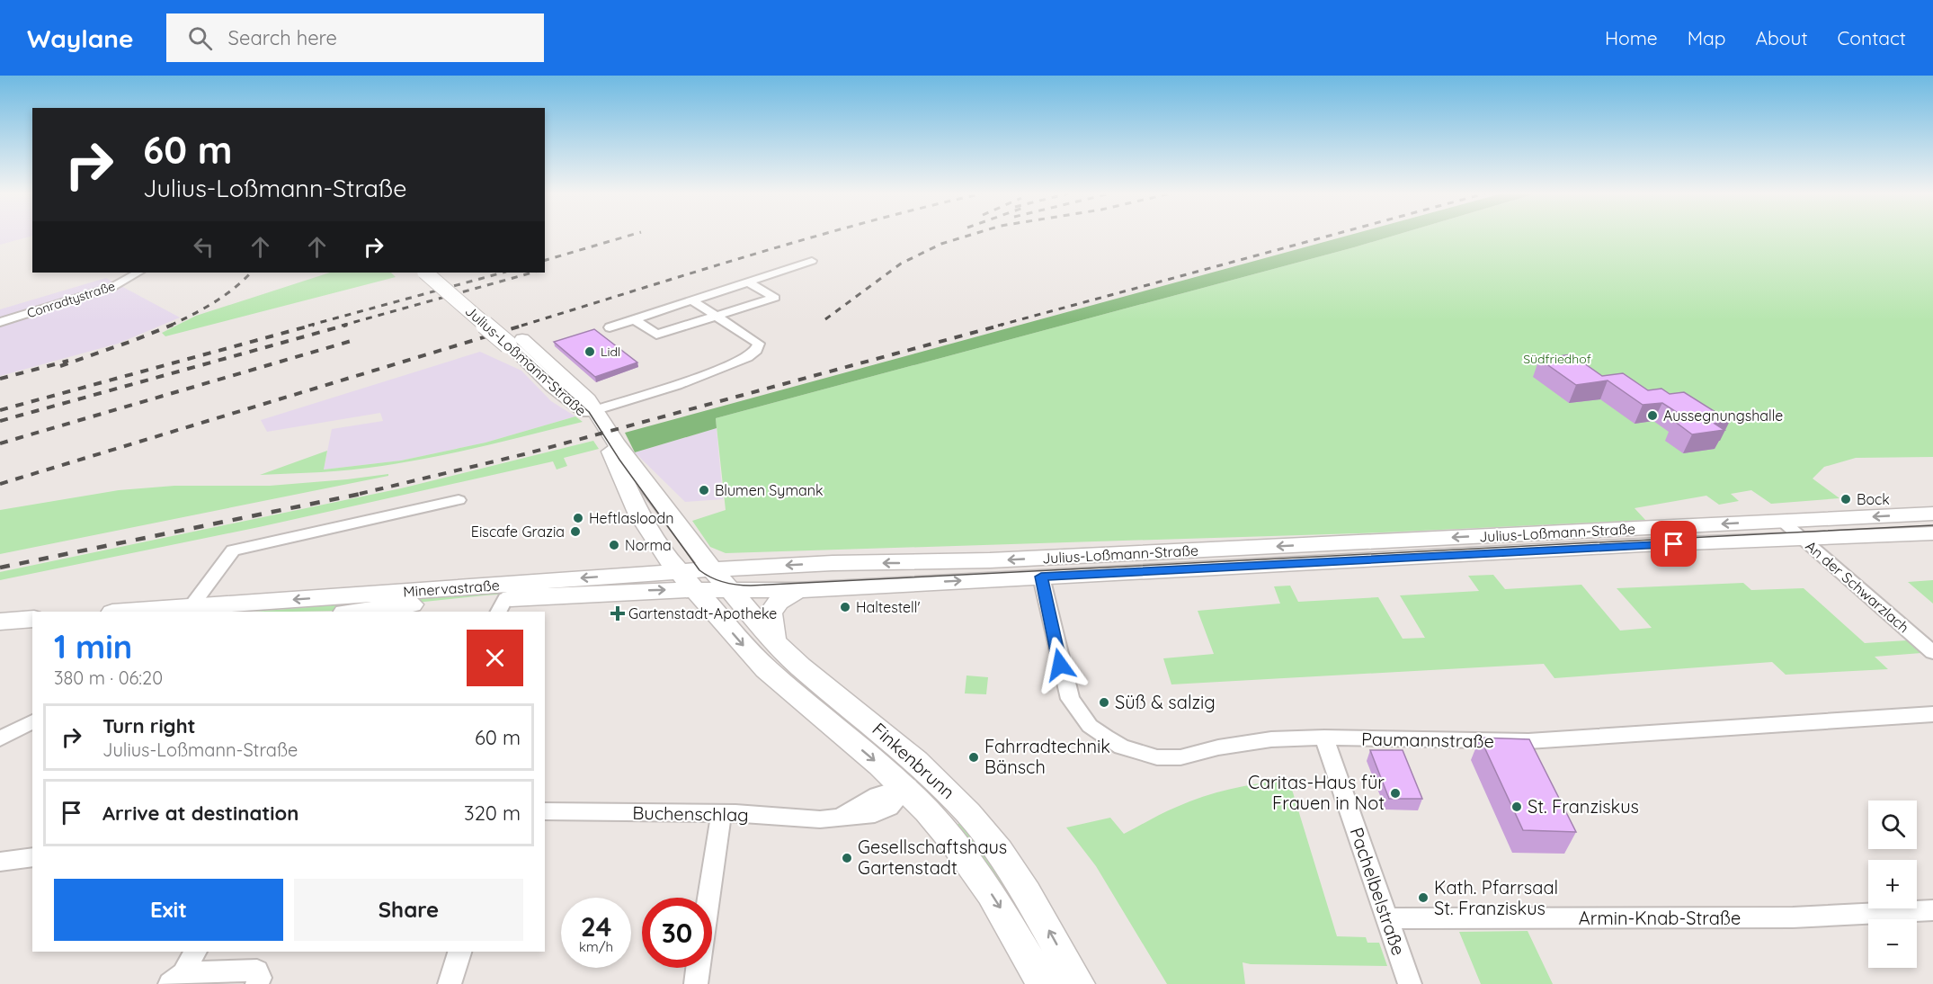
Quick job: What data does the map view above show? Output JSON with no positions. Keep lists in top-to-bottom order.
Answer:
{
  "streets": {
    "main road": ["Julius-Loßmann-Straße", "Minervastraße", "Finkenbrunn"],
    "street": [
      "Conradtystraße",
      "An der Schwarzlach",
      "Paumannstraße",
      "Buchenschlag",
      "Pachelbelstraße",
      "Armin-Knab-Straße"
    ]
  },
  "crossings": [
    ["Julius-Loßmann-Straße", "An der Schwarzlach"],
    ["Julius-Loßmann-Straße", "Minervastraße"],
    ["Julius-Loßmann-Straße", "Paumannstraße"],
    ["Julius-Loßmann-Straße", "Finkenbrunn"],
    ["Minervastraße", "Finkenbrunn"],
    ["Paumannstraße", "Pachelbelstraße"],
    ["Finkenbrunn", "Buchenschlag"],
    ["Pachelbelstraße", "Armin-Knab-Straße"]
  ],
  "parks": ["Südfriedhof"],
  "places": {
    "other": [
      "Lidl",
      "Aussegnungshalle",
      "Blumen Symank",
      "Bock",
      "Heftlasloodn",
      "Eiscafe Grazia",
      "Norma",
      "Haltestell'",
      "Süß & salzig",
      "Fahrradtechnik Bänsch",
      "Caritas-Haus für Frauen in Not",
      "St. Franziskus",
      "Gesellschaftshaus Gartenstadt",
      "Kath. Pfarrsaal St. Franziskus"
    ],
    "health": ["Gartenstadt-Apotheke"]
  },
  "page": {
    "header": "Waylane",
    "search": "Search here",
    "nav": [
      "Home",
      "Map",
      "About",
      "Contact"
    ],
    "turn": ["60 m", "Julius-Loßmann-Straße"],
    "heading": ["1 min", "380 m · 06:20"],
    "list": [
      {
        "name": "Turn right",
        "note": "Julius-Loßmann-Straße",
        "value": "60 m"
      },
      {
        "name": "Arrive at destination",
        "value": "320 m"
      }
    ],
    "map_buttons": ["+", "−"],
    "buttons": ["Exit", "Share"],
    "speed": "24 km/h",
    "limit": "30"
  }
}
